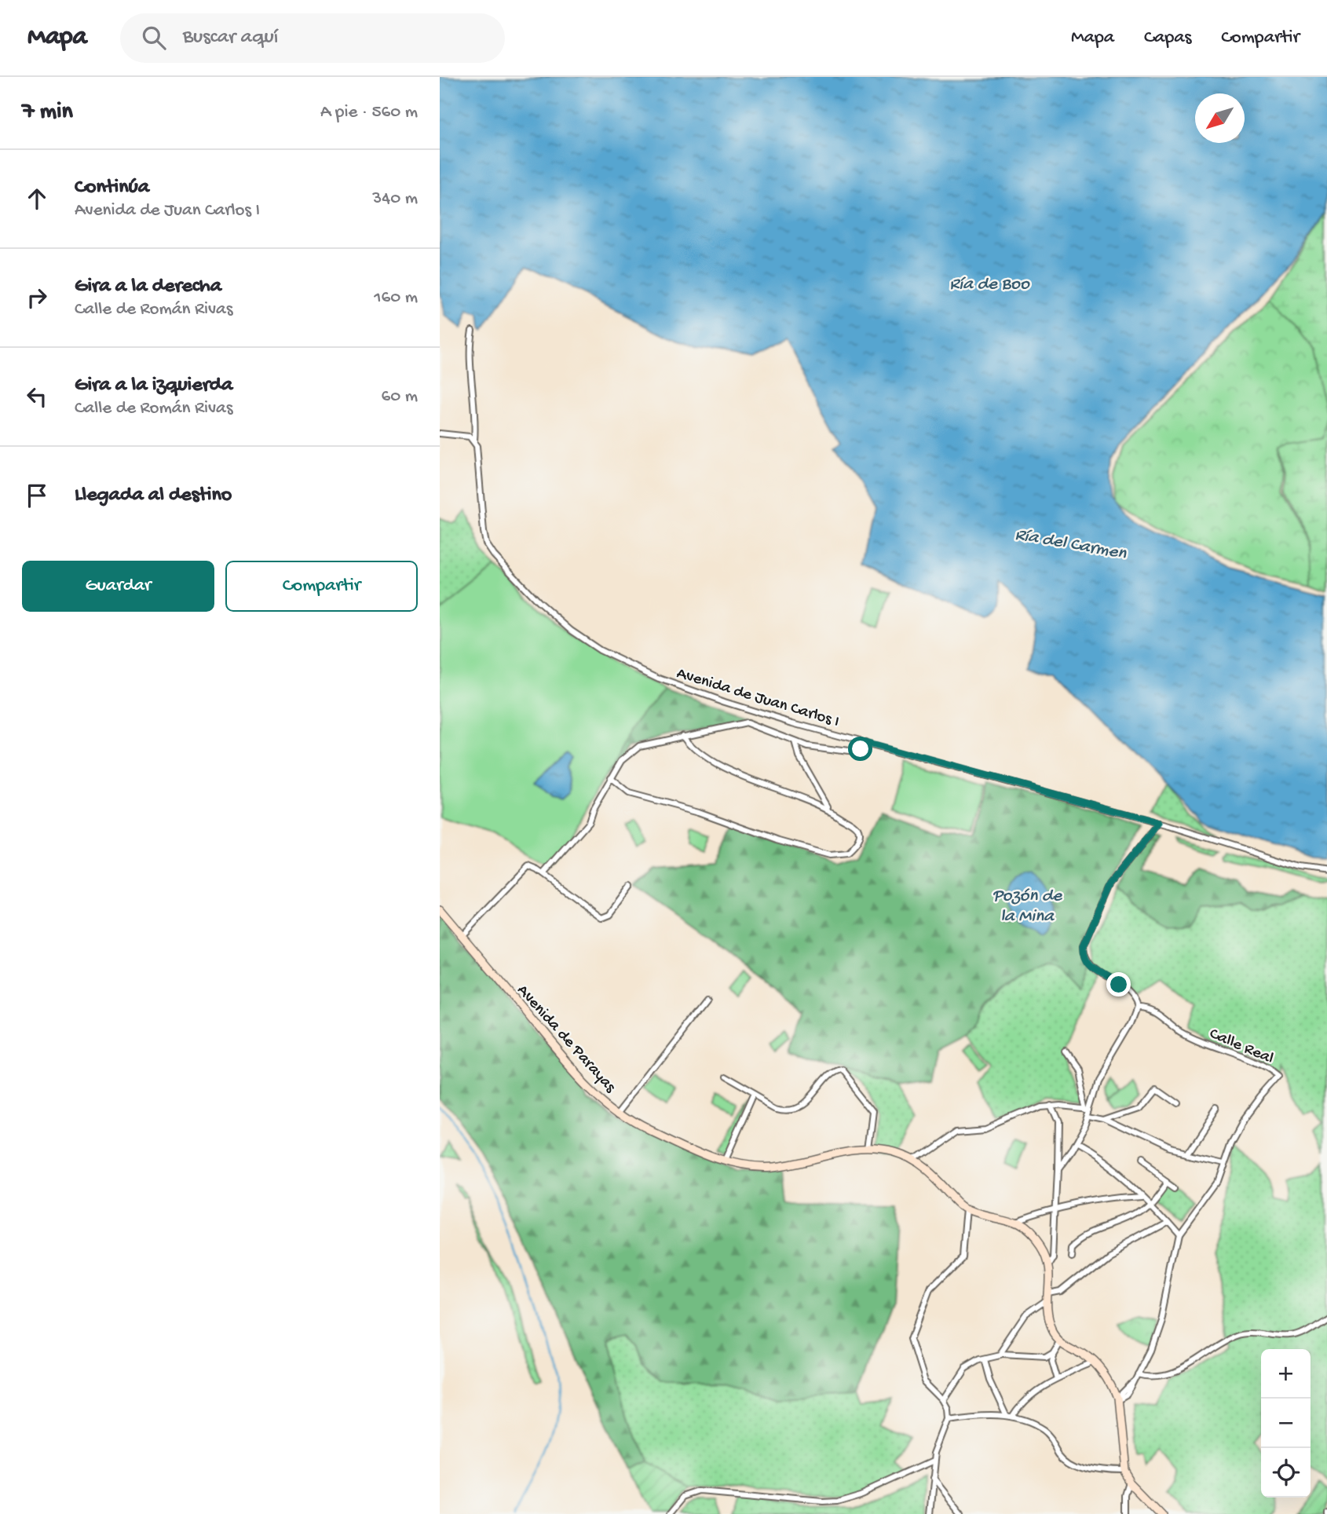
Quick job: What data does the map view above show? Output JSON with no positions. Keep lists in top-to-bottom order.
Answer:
{
  "streets": {
    "street": ["Avenida de Juan Carlos I", "Avenida de Parayas", "Calle Real"]
  },
  "water": ["Ría de Boo", "Ría del Carmen", "Pozón de la Mina"],
  "north": "bottom left",
  "page": {
    "header": "Mapa",
    "search": "Buscar aquí",
    "nav": ["Mapa", "Capas", "Compartir"],
    "heading": ["7 min", "A pie · 560 m"],
    "list": [
      ["Continúa", "Avenida de Juan Carlos I", "340 m"],
      ["Gira a la derecha", "Calle de Román Rivas", "160 m"],
      ["Gira a la izquierda", "Calle de Román Rivas", "60 m"],
      "Llegada al destino"
    ],
    "buttons": ["Guardar", "Compartir"],
    "map_buttons": ["+", "−"]
  }
}
